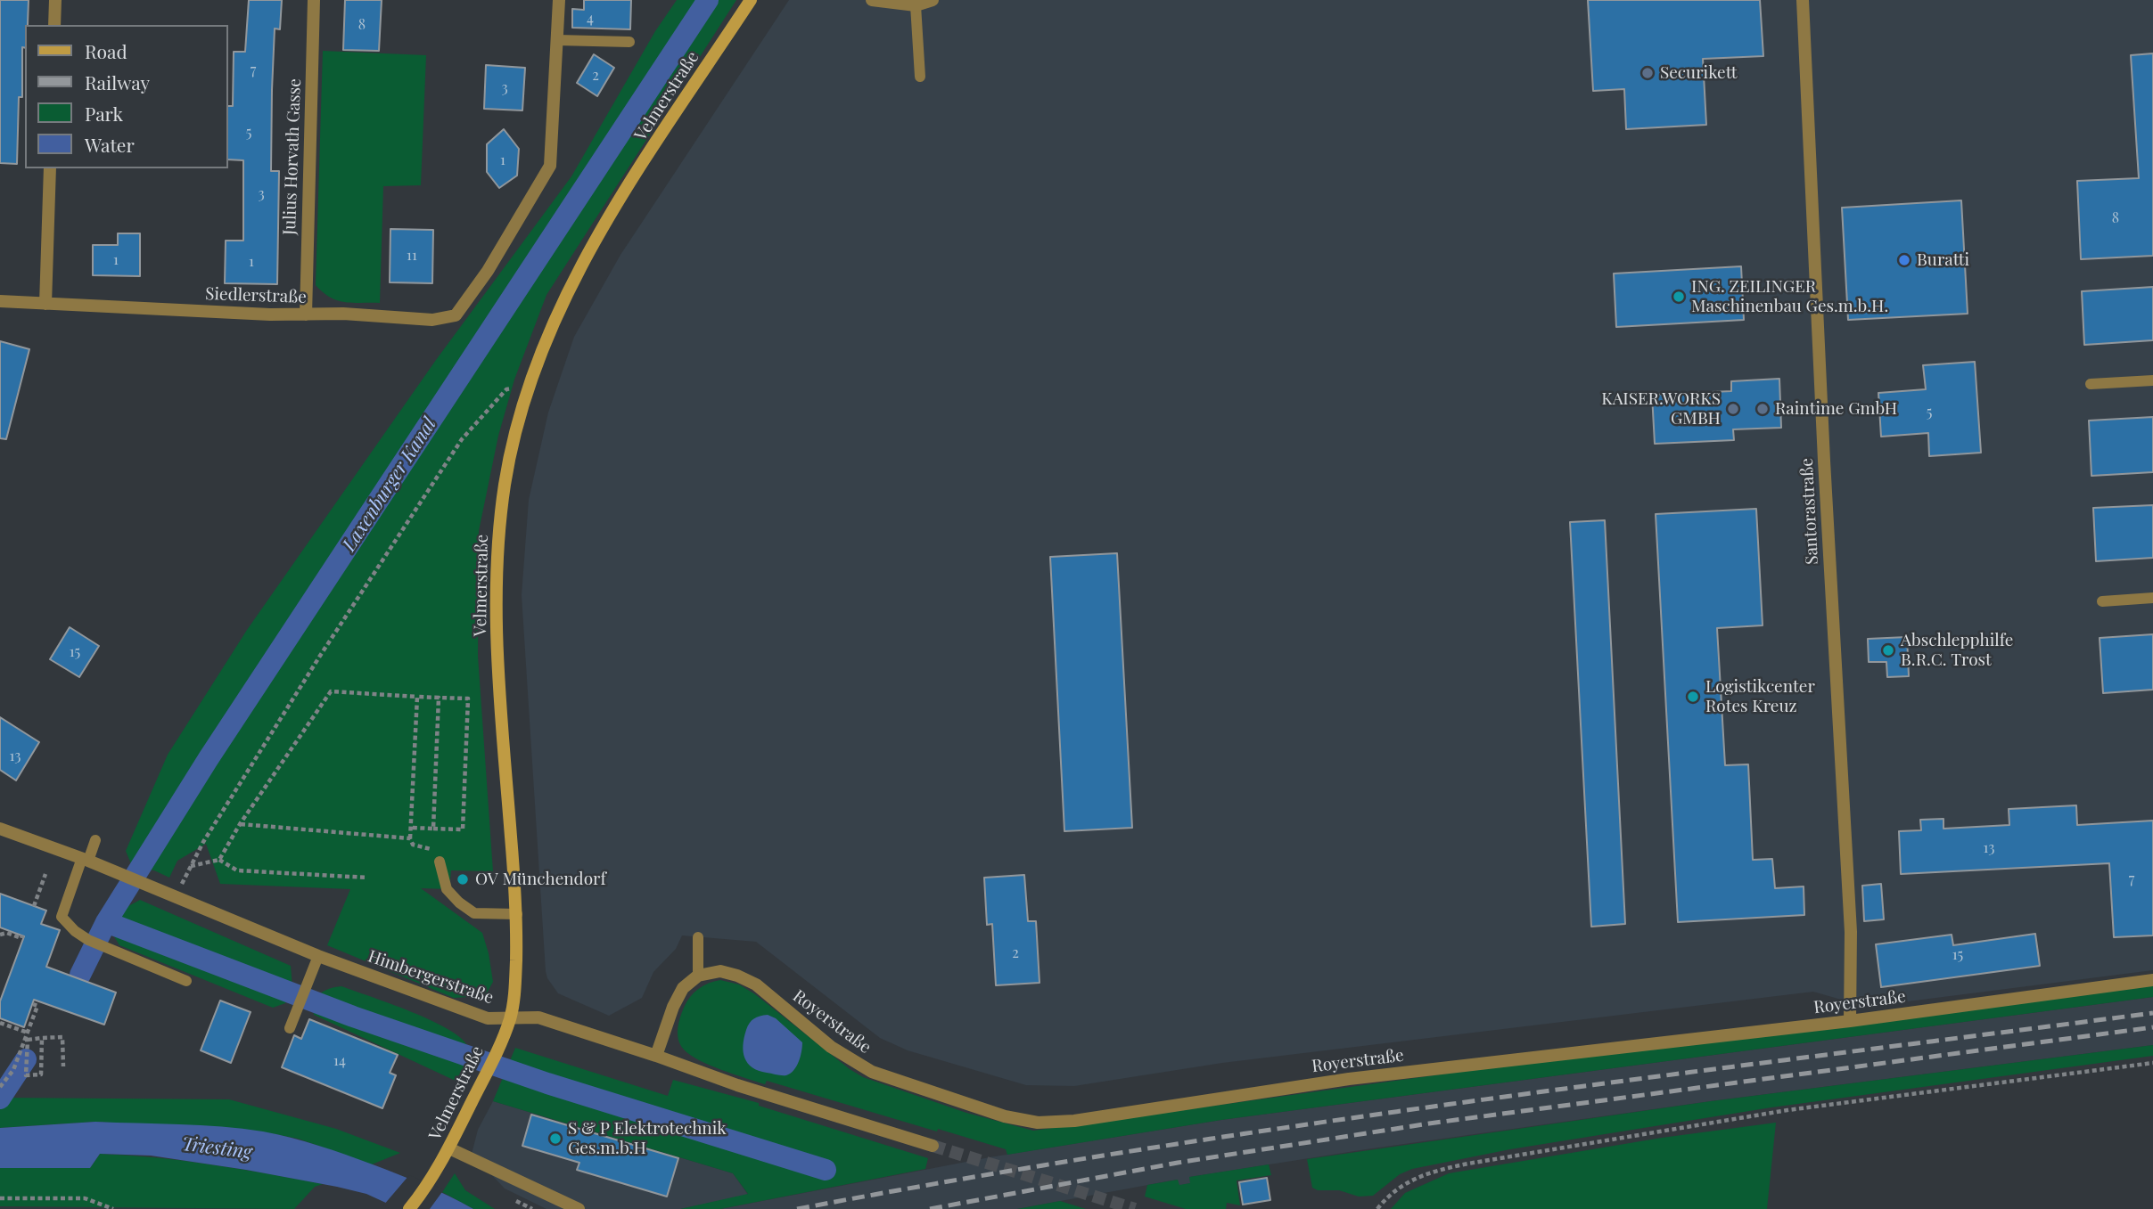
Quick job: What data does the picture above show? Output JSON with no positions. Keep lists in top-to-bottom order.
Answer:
{
  "streets": {
    "street": [
      "Velmerstraße",
      "Julius Horvath Gasse",
      "Siedlerstraße",
      "Santorastraße",
      "Himbergerstraße",
      "Royerstraße"
    ]
  },
  "crossings": [
    ["Velmerstraße", "Himbergerstraße"],
    ["Julius Horvath Gasse", "Siedlerstraße"],
    ["Santorastraße", "Royerstraße"]
  ],
  "water": ["Laxenburger Kanal", "Triesting"],
  "places": [
    "Securikett",
    "Buratti",
    "ING. ZEILINGER Maschinenbau Ges.m.b.H.",
    "KAISER.WORKS GMBH",
    "Raintime GmbH",
    "Abschlepphilfe B.R.C. Trost",
    "Logistikcenter Rotes Kreuz",
    "OV Münchendorf",
    "S & P Elektrotechnik Ges.m.b.H"
  ],
  "house_numbers": [
    "4",
    "8",
    "7",
    "2",
    "3",
    "5",
    "1",
    "3",
    "8",
    "11",
    "1",
    "1",
    "5",
    "15",
    "13",
    "13",
    "7",
    "2",
    "15",
    "14"
  ],
  "legend": [
    "Road",
    "Railway",
    "Park",
    "Water"
  ]
}
